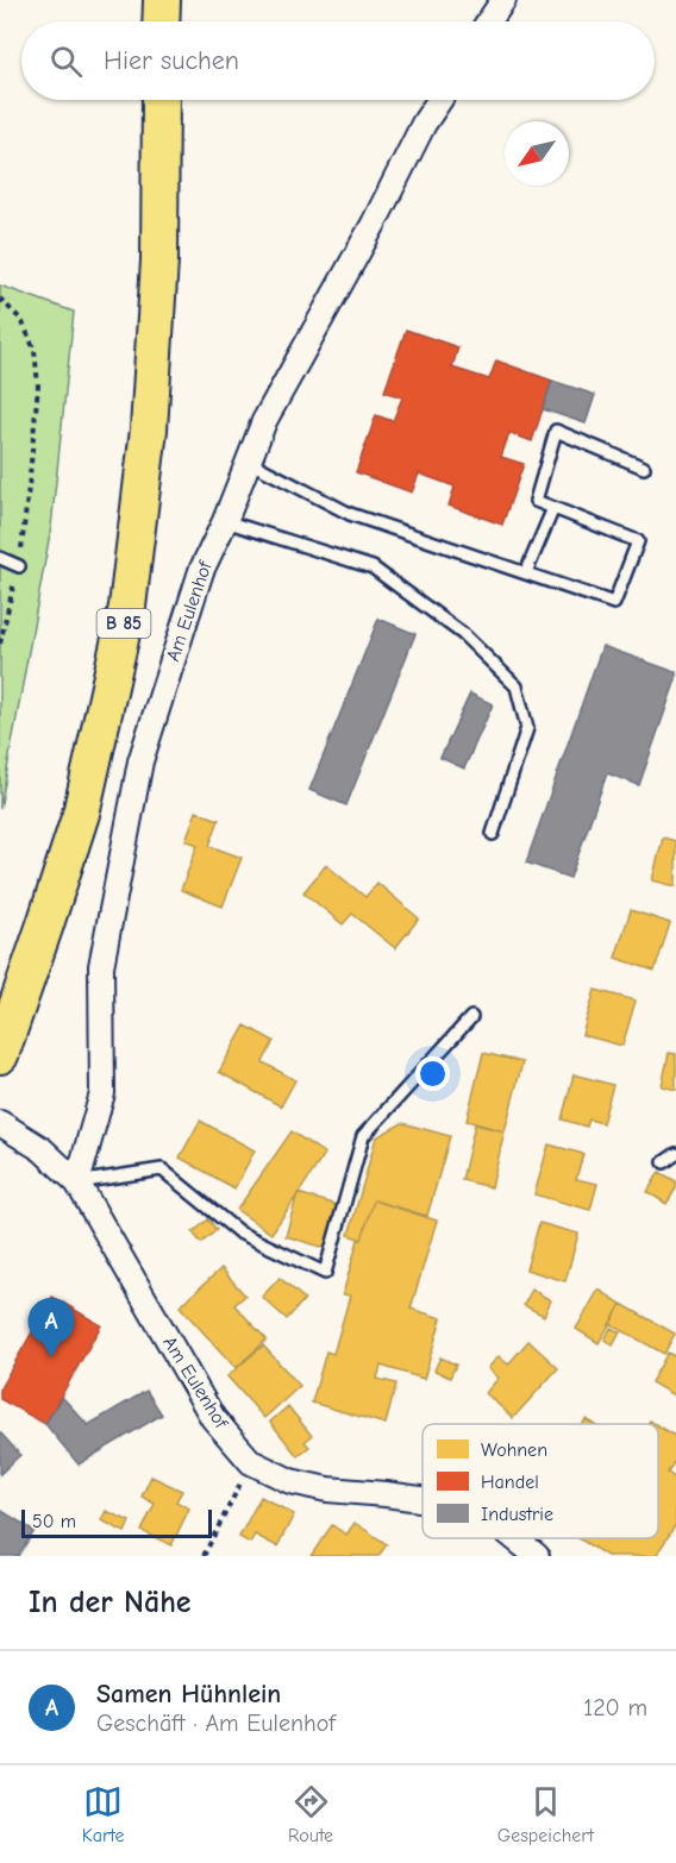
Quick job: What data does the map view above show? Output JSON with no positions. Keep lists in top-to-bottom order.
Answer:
{
  "streets": {
    "main road": ["B 85"],
    "street": ["Am Eulenhof"]
  },
  "legend": ["Wohnen", "Handel", "Industrie"],
  "scale_bar": "50 m",
  "north": "bottom left",
  "page": {
    "search": "Hier suchen",
    "pins": "A",
    "scale": "50 m",
    "heading": "In der Nähe",
    "list": [
      {
        "mark": "A",
        "name": "Samen Hühnlein",
        "note": "Geschäft · Am Eulenhof",
        "value": "120 m"
      }
    ],
    "nav": ["Karte", "Route", "Gespeichert"]
  }
}
